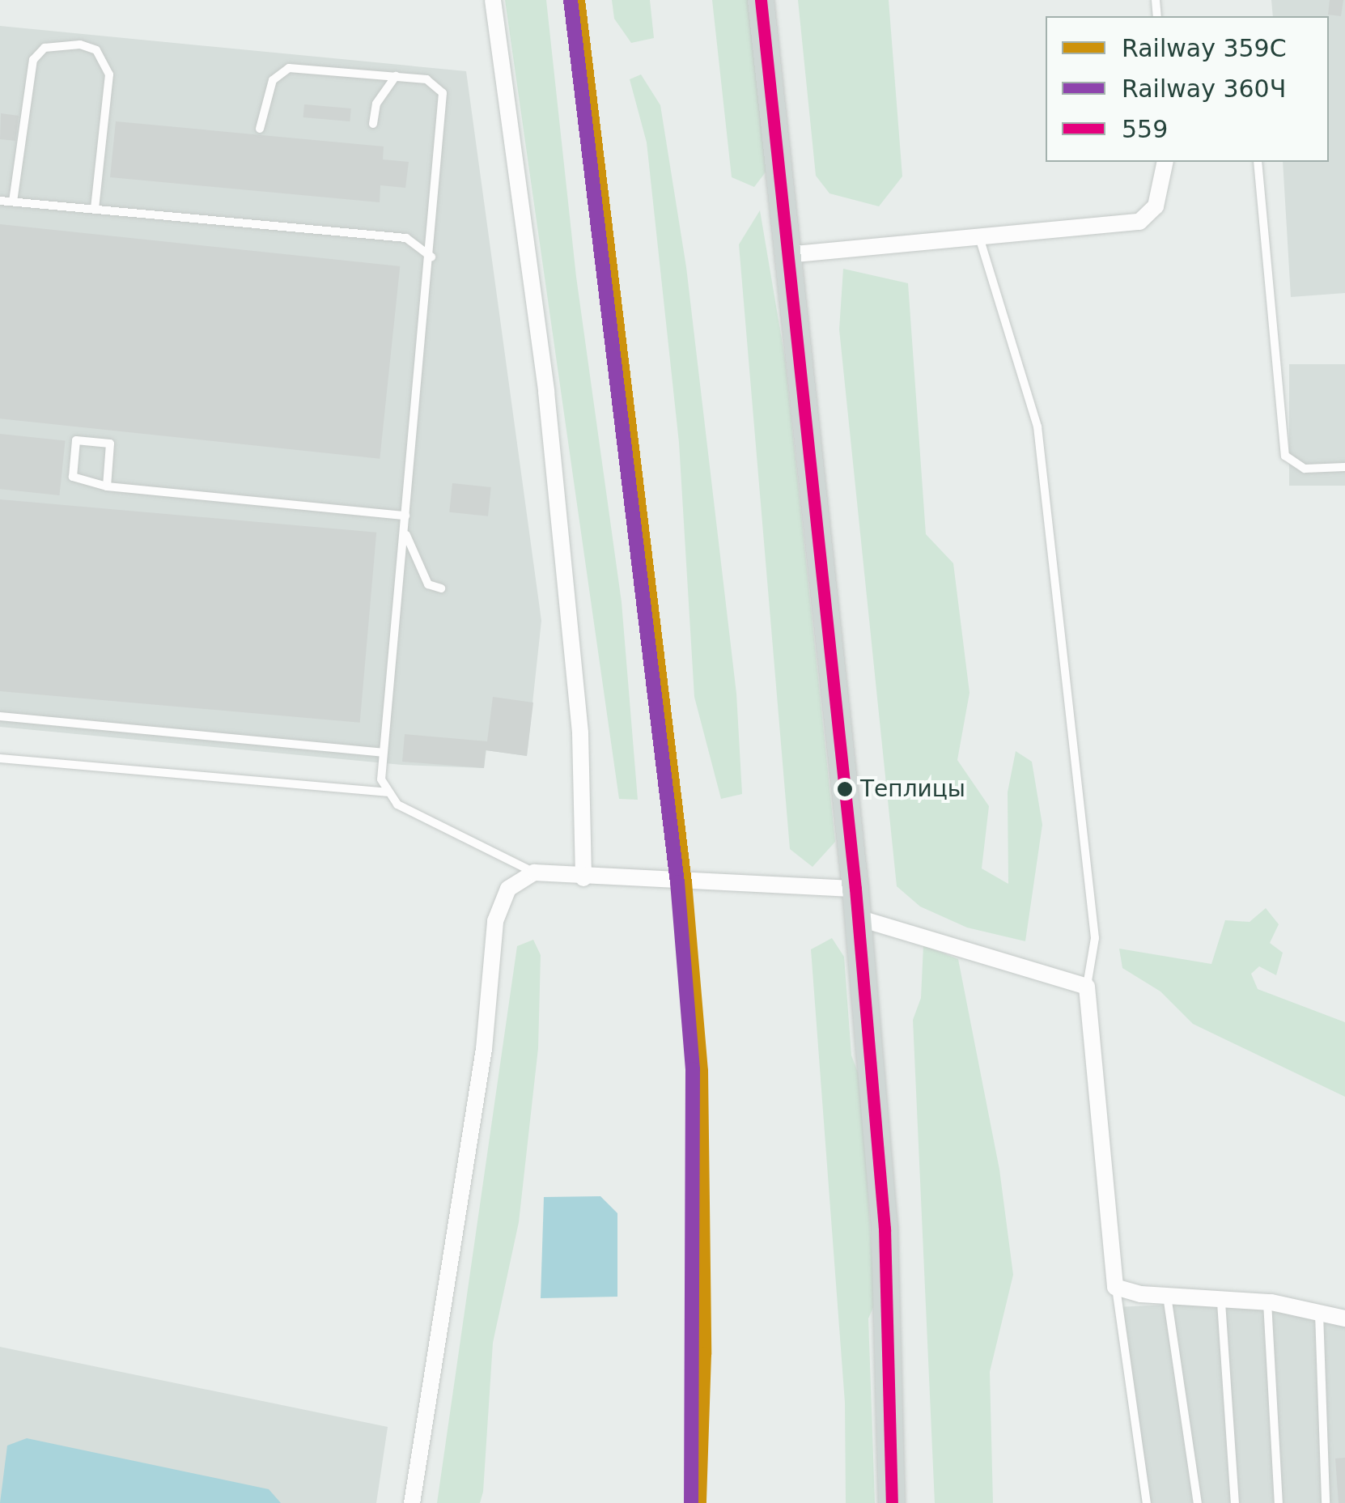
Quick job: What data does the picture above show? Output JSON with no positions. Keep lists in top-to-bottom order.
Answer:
{
  "places": ["Теплицы"],
  "lines": ["rail line 359С", "rail line 360Ч", "transit line 559"],
  "legend": ["Railway 359С", "Railway 360Ч", "559"]
}
